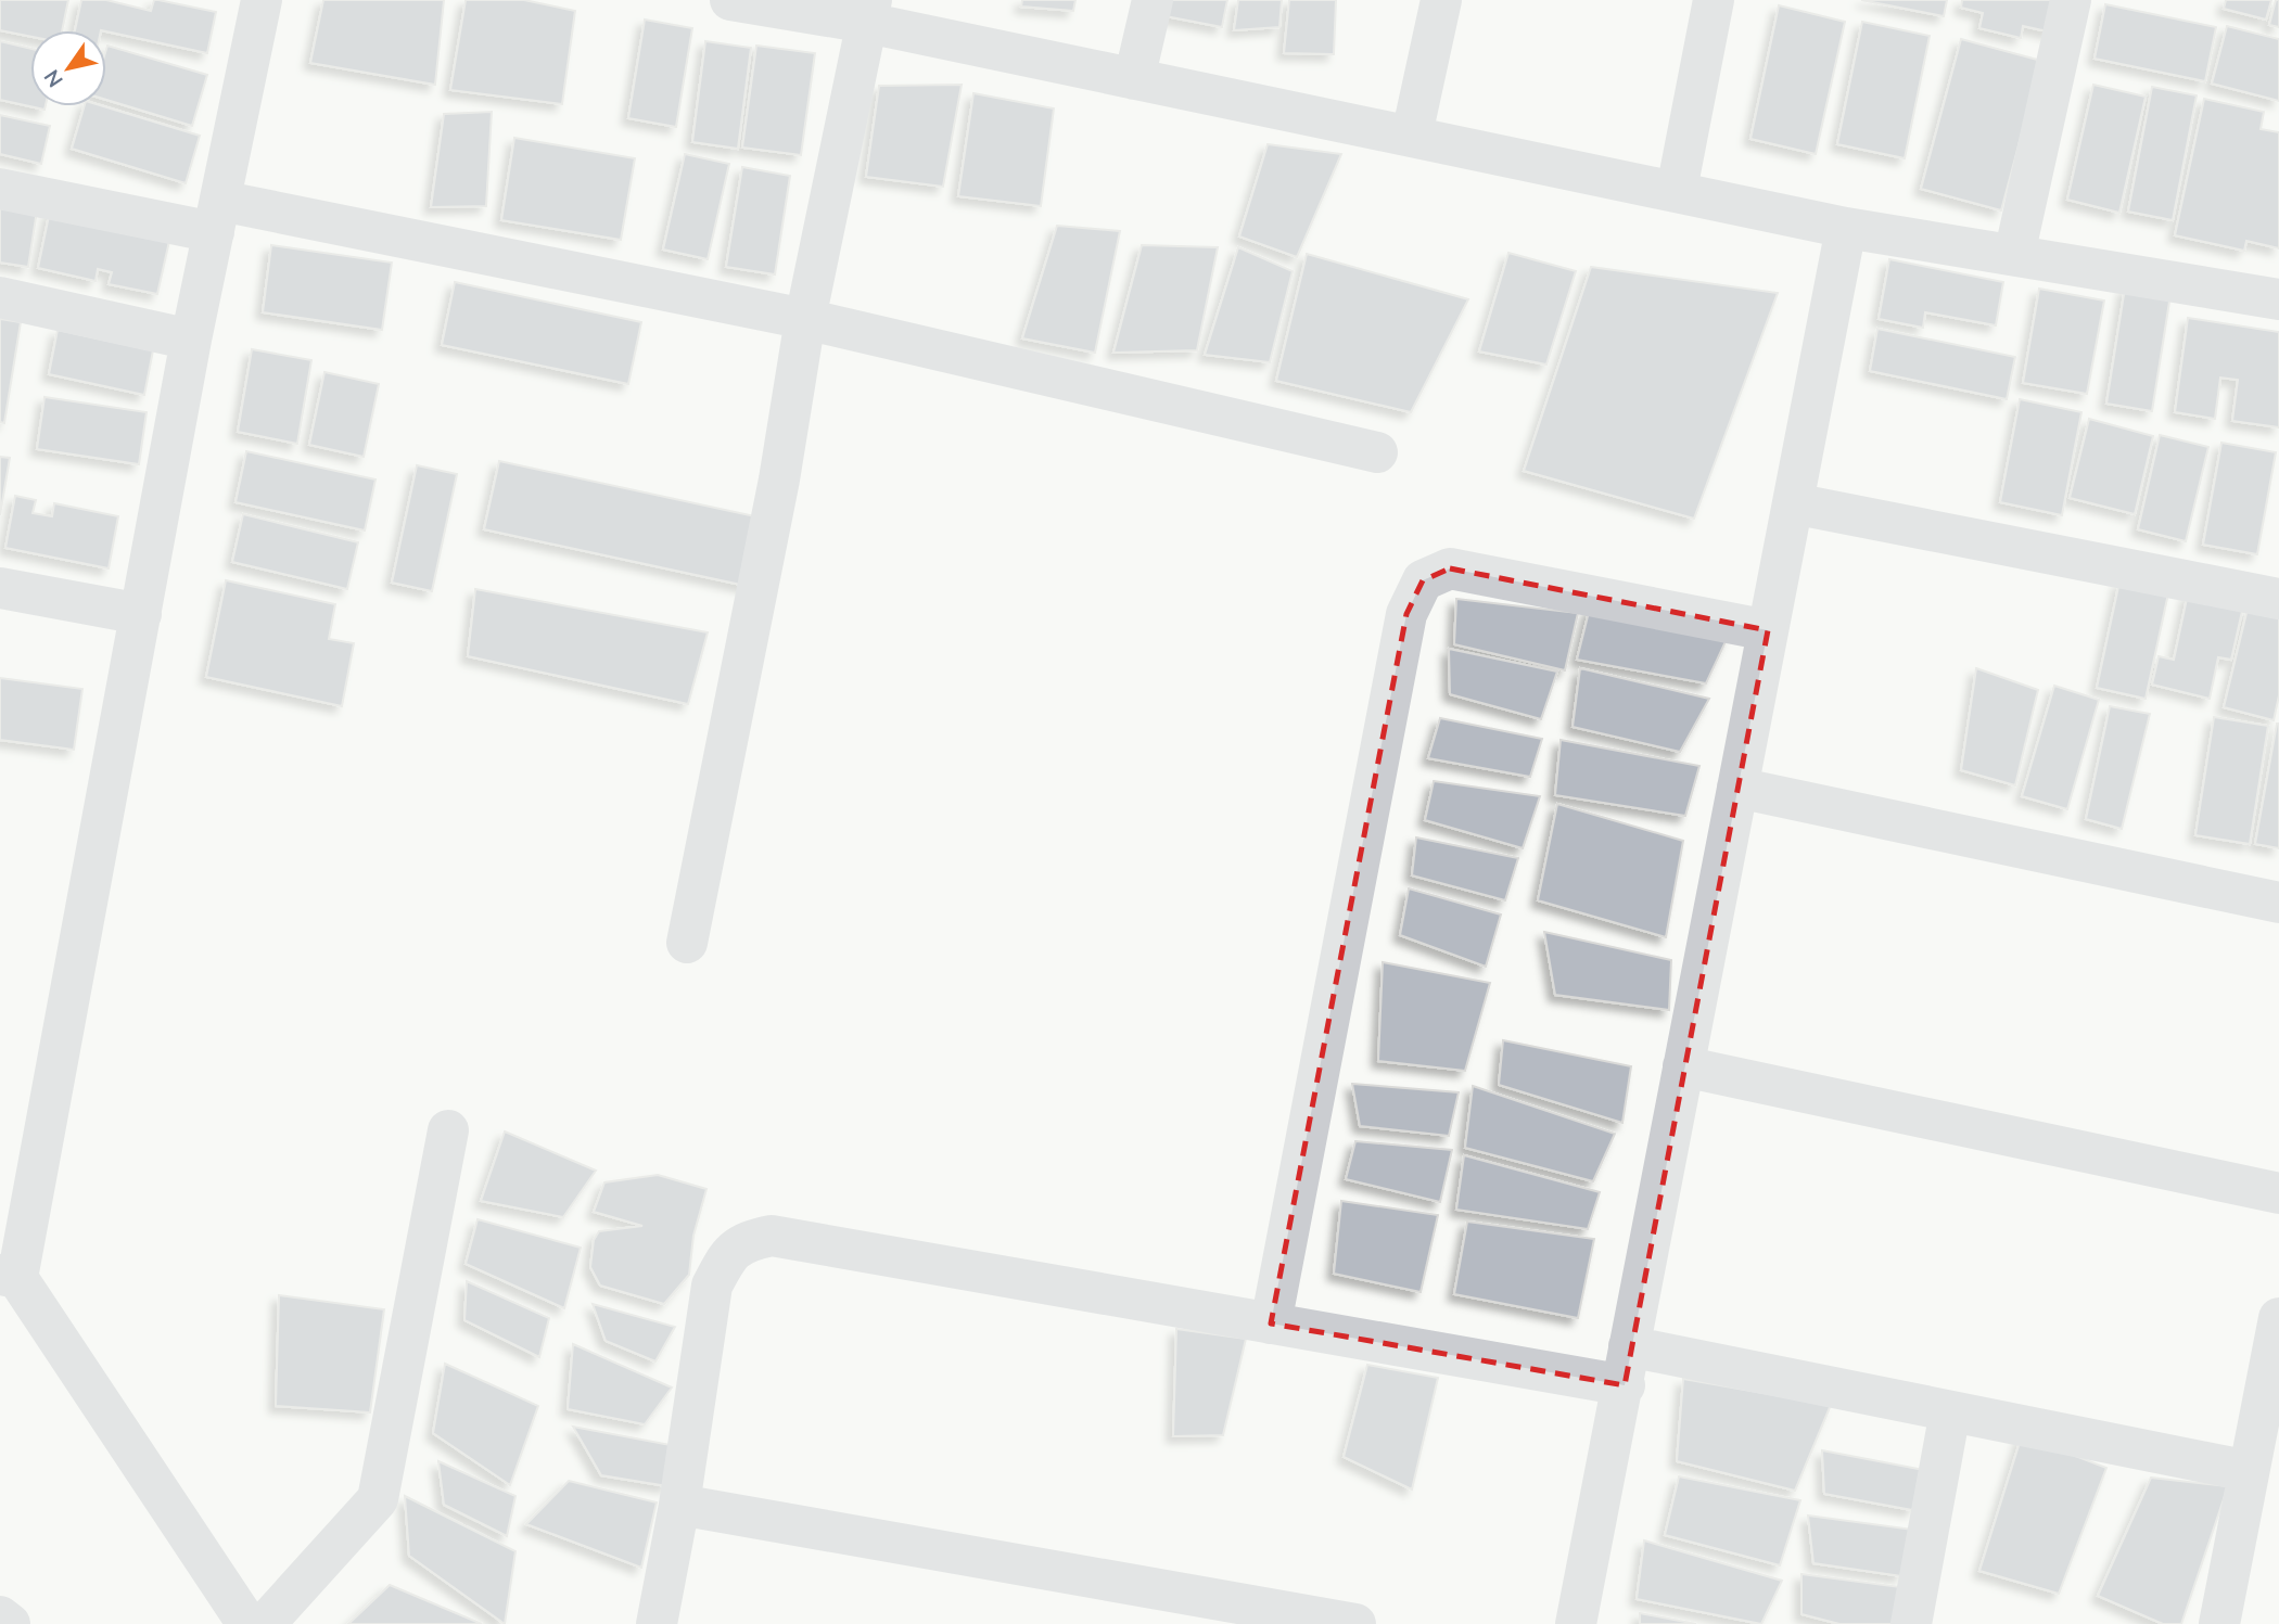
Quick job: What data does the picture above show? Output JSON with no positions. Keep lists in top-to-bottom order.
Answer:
{
  "north": "bottom left"
}
